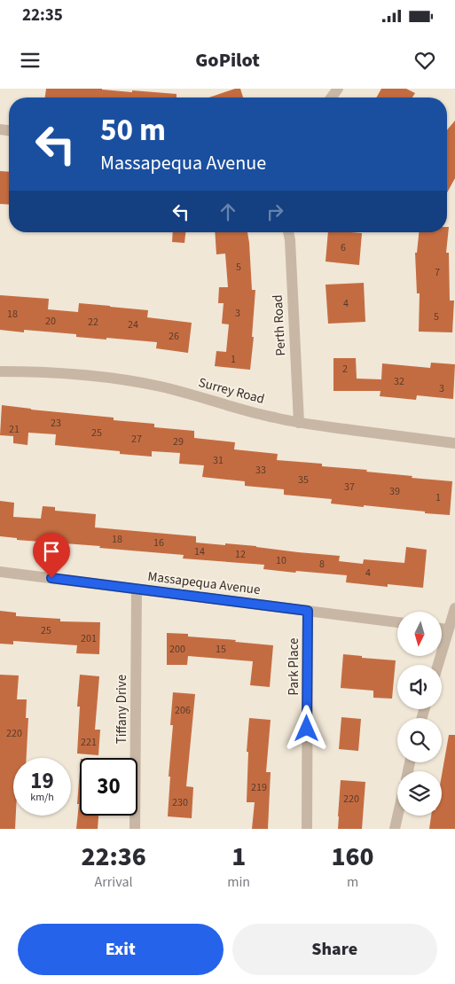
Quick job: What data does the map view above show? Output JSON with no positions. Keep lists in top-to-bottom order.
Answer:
{
  "streets": {
    "street": [
      "Perth Road",
      "Surrey Road",
      "Massapequa Avenue",
      "Park Place",
      "Tiffany Drive"
    ]
  },
  "crossings": [
    ["Perth Road", "Surrey Road"],
    ["Massapequa Avenue", "Park Place"],
    ["Massapequa Avenue", "Tiffany Drive"]
  ],
  "house_numbers": [
    "6",
    "5",
    "7",
    "4",
    "3",
    "18",
    "5",
    "20",
    "22",
    "24",
    "26",
    "1",
    "2",
    "32",
    "3",
    "23",
    "21",
    "25",
    "27",
    "29",
    "31",
    "33",
    "35",
    "37",
    "39",
    "1",
    "18",
    "16",
    "14",
    "12",
    "10",
    "8",
    "4",
    "25",
    "201",
    "200",
    "15",
    "206",
    "220",
    "221",
    "219",
    "220",
    "230"
  ],
  "north": "bottom",
  "page": {
    "status": "22:35",
    "header": "GoPilot",
    "turn": ["50 m", "Massapequa Avenue"],
    "speed": "19 km/h",
    "limit": "30",
    "eta": [
      "22:36",
      "Arrival",
      "1",
      "min",
      "160",
      "m"
    ],
    "buttons": ["Exit", "Share"]
  }
}
